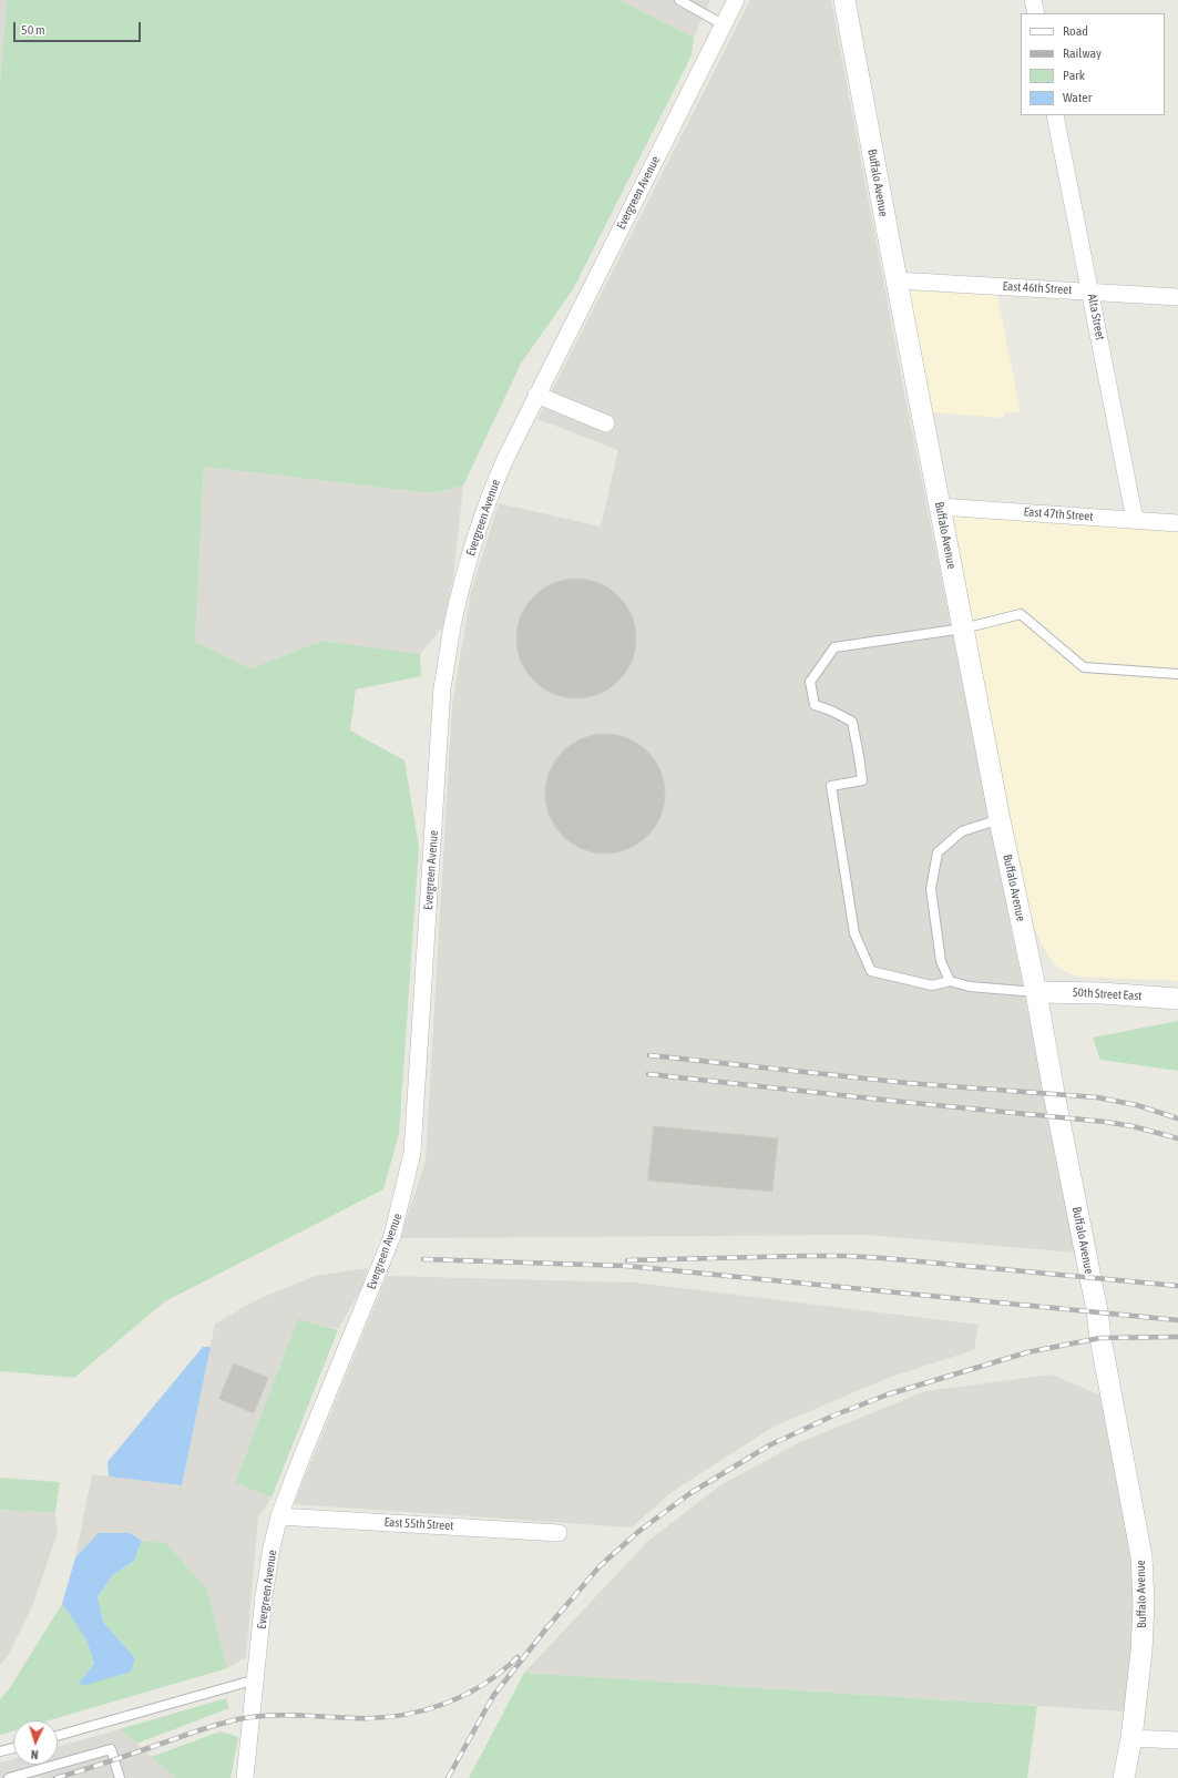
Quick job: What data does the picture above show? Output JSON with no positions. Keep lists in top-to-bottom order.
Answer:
{
  "streets": {
    "street": [
      "Buffalo Avenue",
      "Evergreen Avenue",
      "East 46th Street",
      "Alta Street",
      "East 47th Street",
      "50th Street East",
      "East 55th Street"
    ]
  },
  "crossings": [
    ["Buffalo Avenue", "East 46th Street"],
    ["Buffalo Avenue", "East 47th Street"],
    ["Buffalo Avenue", "50th Street East"],
    ["Evergreen Avenue", "East 55th Street"],
    ["East 46th Street", "Alta Street"],
    ["Alta Street", "East 47th Street"]
  ],
  "legend": [
    "Road",
    "Railway",
    "Park",
    "Water"
  ],
  "scale_bar": "50 m",
  "north": "bottom"
}
